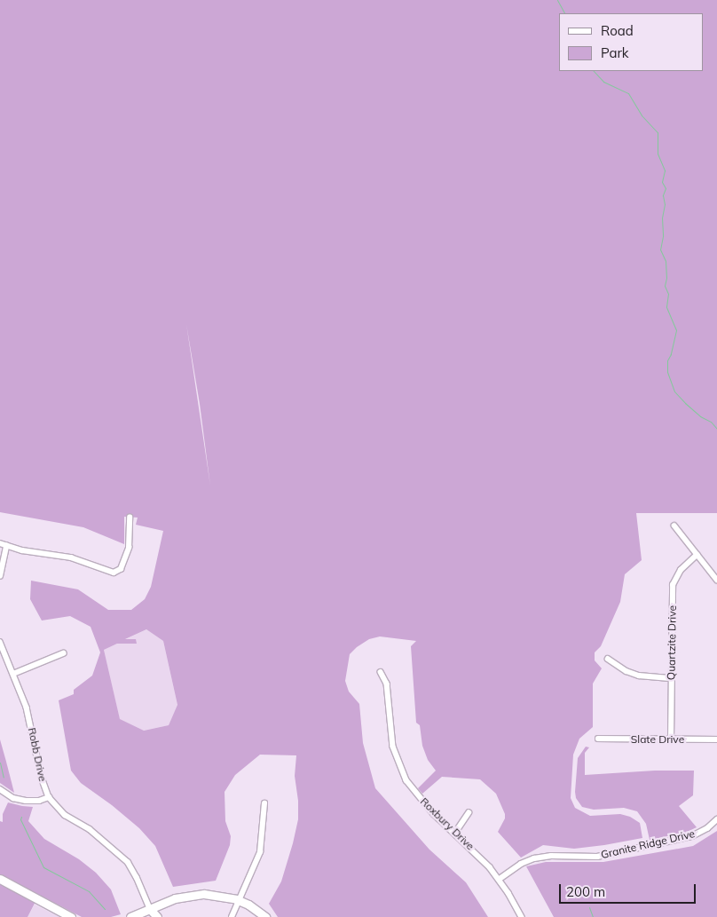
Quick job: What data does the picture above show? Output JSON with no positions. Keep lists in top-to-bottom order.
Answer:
{
  "streets": {
    "street": [
      "Quartzite Drive",
      "Slate Drive",
      "Robb Drive",
      "Roxbury Drive",
      "Granite Ridge Drive"
    ]
  },
  "crossings": [
    ["Quartzite Drive", "Slate Drive"],
    ["Roxbury Drive", "Granite Ridge Drive"]
  ],
  "legend": ["Road", "Park"],
  "scale_bar": "200 m"
}
